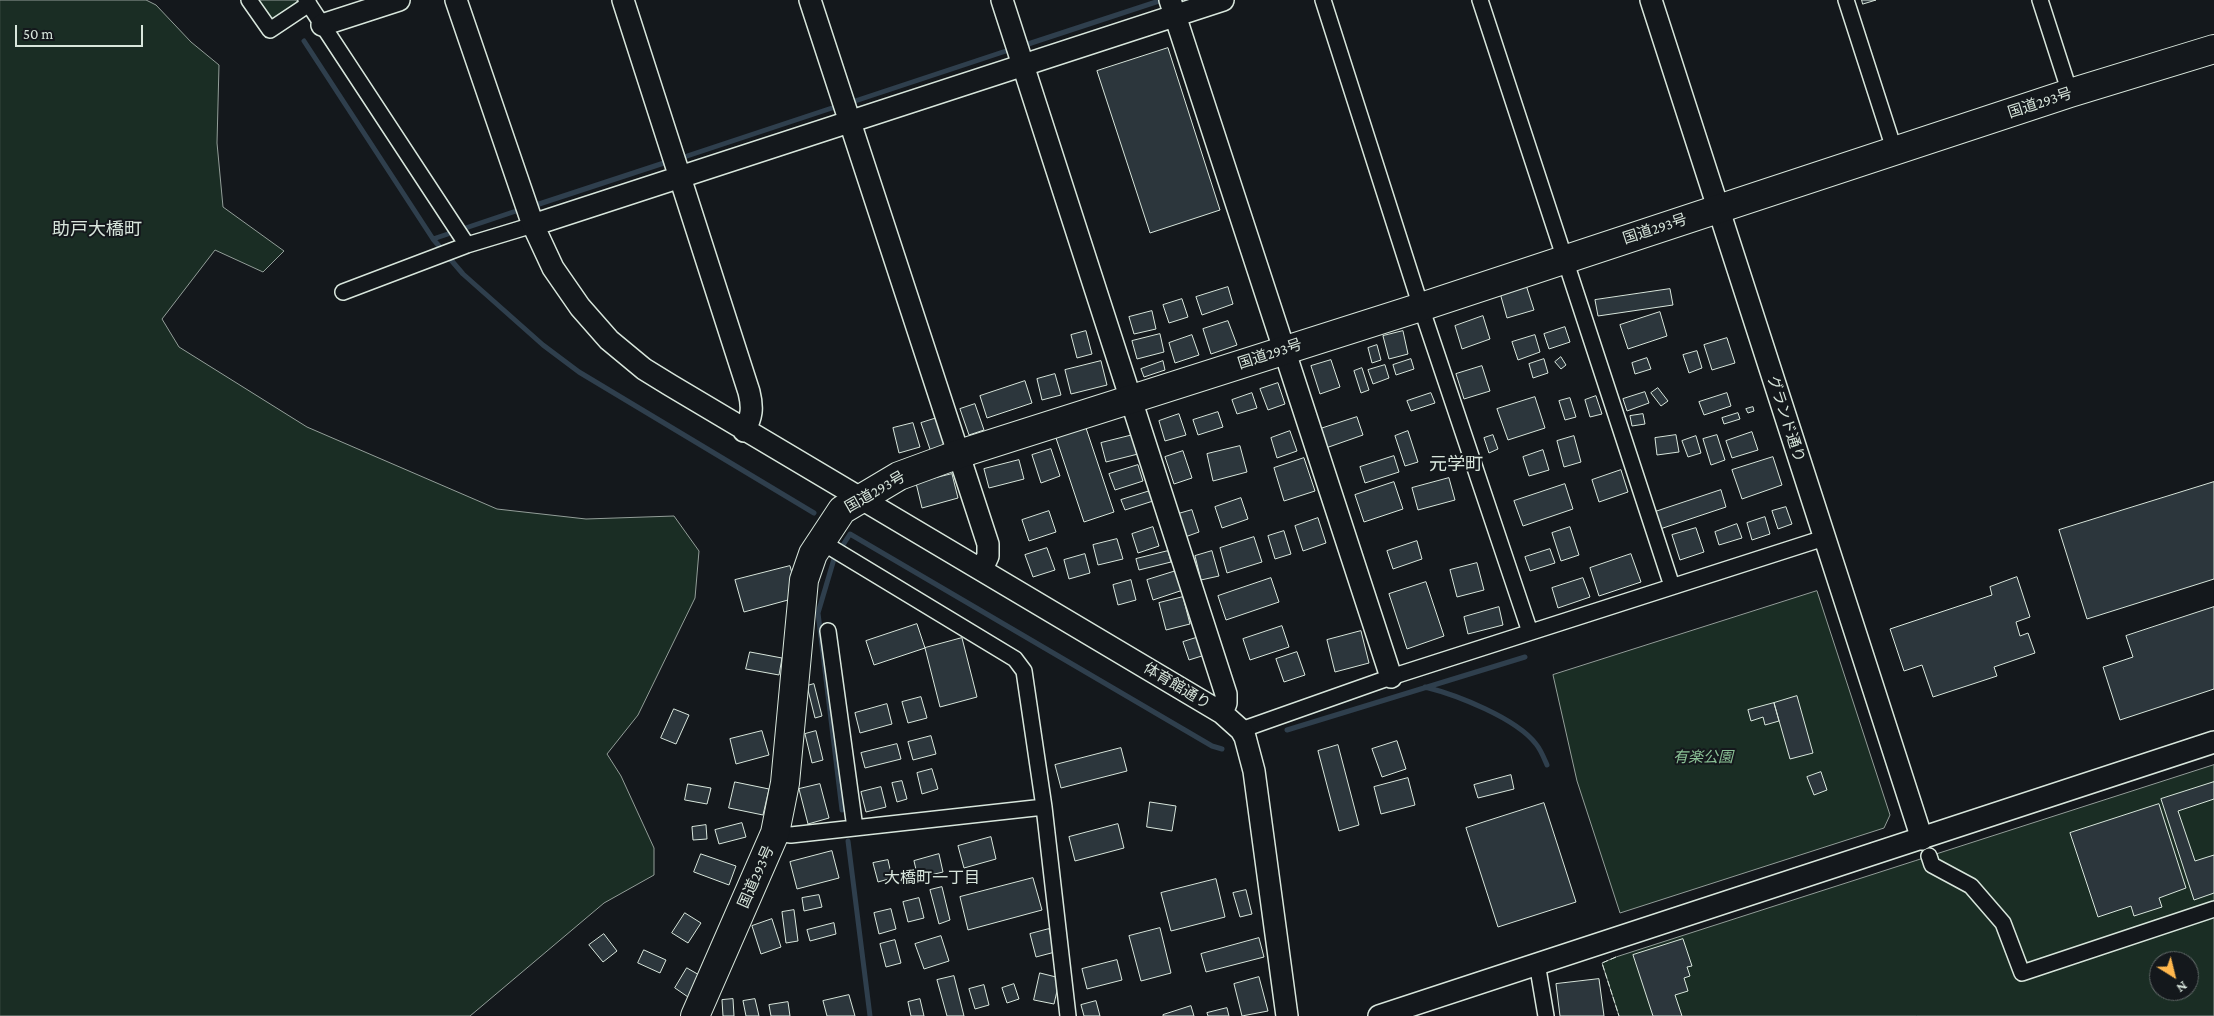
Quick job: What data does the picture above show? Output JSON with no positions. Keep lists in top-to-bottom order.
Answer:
{
  "streets": {
    "highway": ["国道293号"],
    "street": ["グランド通り", "体育館通り"]
  },
  "crossings": [
    ["国道293号", "グランド通り"],
    ["国道293号", "体育館通り"]
  ],
  "districts": ["助戸大橋町", "元学町", "大橋町一丁目"],
  "parks": ["有楽公園"],
  "scale_bar": "50 m",
  "north": "bottom right"
}
